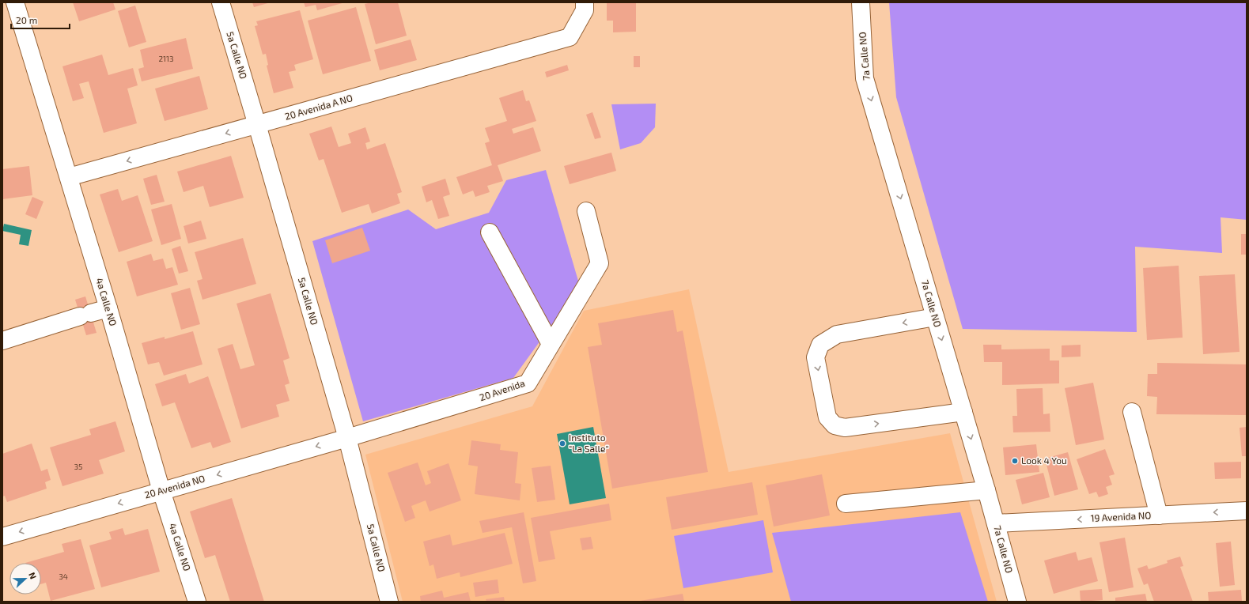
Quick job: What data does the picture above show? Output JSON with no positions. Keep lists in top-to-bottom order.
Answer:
{
  "streets": {
    "street": [
      "5a Calle NO",
      "7a Calle NO",
      "20 Avenida A NO",
      "4a Calle NO",
      "20 Avenida",
      "20 Avenida NO",
      "19 Avenida NO"
    ]
  },
  "crossings": [
    ["5a Calle NO", "20 Avenida A NO"],
    ["5a Calle NO", "20 Avenida"],
    ["5a Calle NO", "20 Avenida NO"],
    ["7a Calle NO", "19 Avenida NO"],
    ["20 Avenida A NO", "4a Calle NO"],
    ["4a Calle NO", "20 Avenida NO"],
    ["20 Avenida", "20 Avenida NO"]
  ],
  "one_way": ["7a Calle NO", "20 Avenida NO", "19 Avenida NO"],
  "places": ["Instituto \"La Salle\"", "Look 4 You"],
  "house_numbers": ["2113", "35", "34"],
  "scale_bar": "20 m",
  "north": "right"
}
